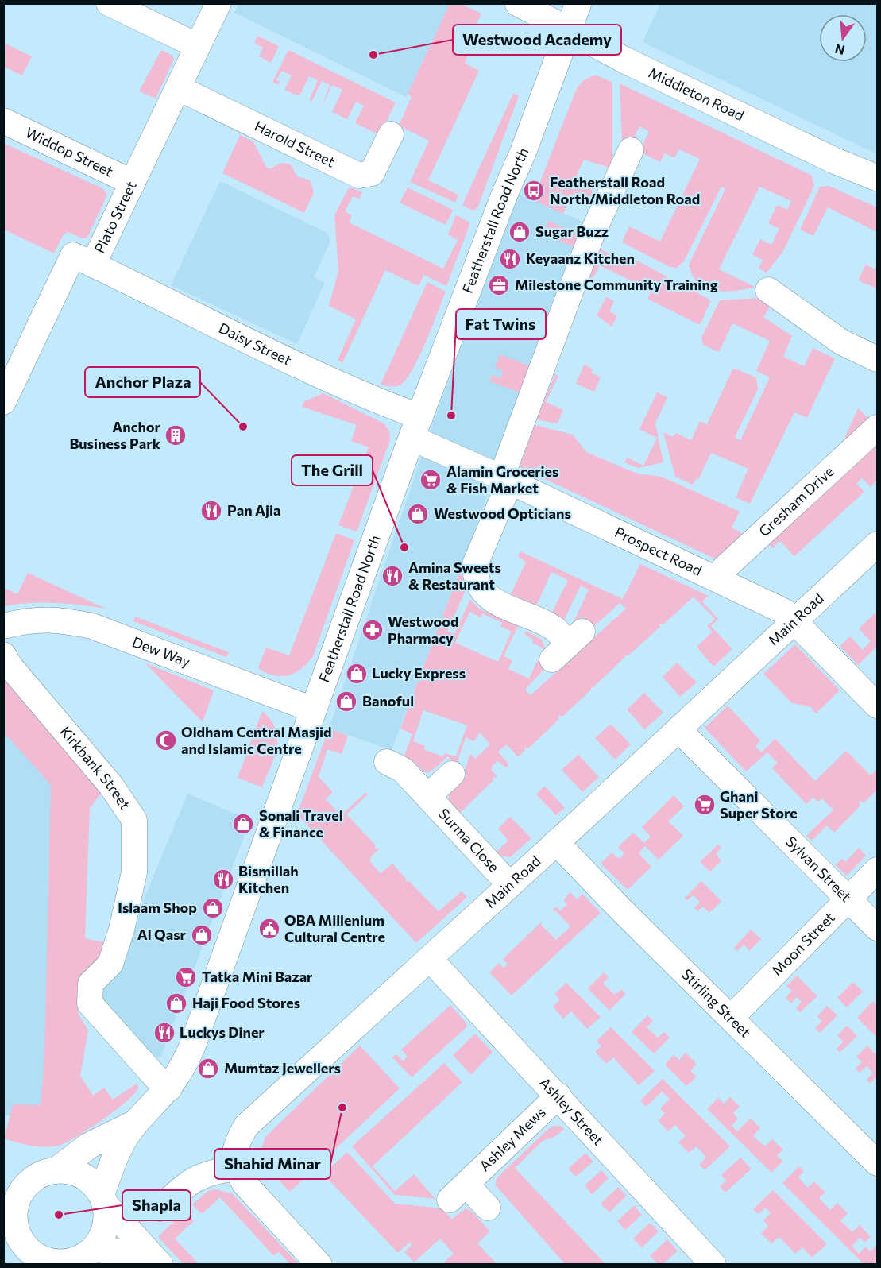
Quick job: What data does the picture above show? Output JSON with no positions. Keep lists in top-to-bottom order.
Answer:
{
  "streets": {
    "main road": ["Middleton Road", "Featherstall Road North"],
    "street": [
      "Harold Street",
      "Widdop Street",
      "Plato Street",
      "Daisy Street",
      "Gresham Drive",
      "Prospect Road",
      "Main Road",
      "Dew Way",
      "Kirkbank Street",
      "Surma Close",
      "Sylvan Street",
      "Moon Street",
      "Stirling Street",
      "Ashley Street",
      "Ashley Mews"
    ]
  },
  "crossings": [
    ["Middleton Road", "Featherstall Road North"],
    ["Harold Street", "Plato Street"],
    ["Widdop Street", "Plato Street"],
    ["Plato Street", "Daisy Street"],
    ["Featherstall Road North", "Daisy Street"],
    ["Featherstall Road North", "Prospect Road"],
    ["Featherstall Road North", "Dew Way"],
    ["Featherstall Road North", "Kirkbank Street"],
    ["Daisy Street", "Prospect Road"],
    ["Gresham Drive", "Prospect Road"],
    ["Prospect Road", "Main Road"],
    ["Main Road", "Surma Close"],
    ["Main Road", "Sylvan Street"],
    ["Main Road", "Stirling Street"],
    ["Main Road", "Ashley Street"],
    ["Sylvan Street", "Moon Street"],
    ["Moon Street", "Stirling Street"],
    ["Ashley Street", "Ashley Mews"]
  ],
  "places": {
    "other": [
      "Westwood Academy",
      "Fat Twins",
      "Anchor Plaza",
      "The Grill",
      "Shahid Minar",
      "Shapla"
    ],
    "bus stop": ["Featherstall Road North/Middleton Road"],
    "shop": [
      "Sugar Buzz",
      "Westwood Opticians",
      "Lucky Express",
      "Banoful",
      "Sonali Travel & Finance",
      "Islaam Shop",
      "Al Qasr",
      "Haji Food Stores",
      "Mumtaz Jewellers"
    ],
    "restaurant": [
      "Keyaanz Kitchen",
      "Pan Ajia",
      "Amina Sweets & Restaurant",
      "Bismillah Kitchen",
      "Luckys Diner"
    ],
    "office": ["Milestone Community Training"],
    "building": ["Anchor Business Park"],
    "supermarket": ["Alamin Groceries & Fish Market", "Ghani Super Store", "Tatka Mini Bazar"],
    "pharmacy": ["Westwood Pharmacy"],
    "mosque": ["Oldham Central Masjid and Islamic Centre"],
    "public building": ["OBA Millenium Cultural Centre"]
  },
  "north": "bottom"
}
